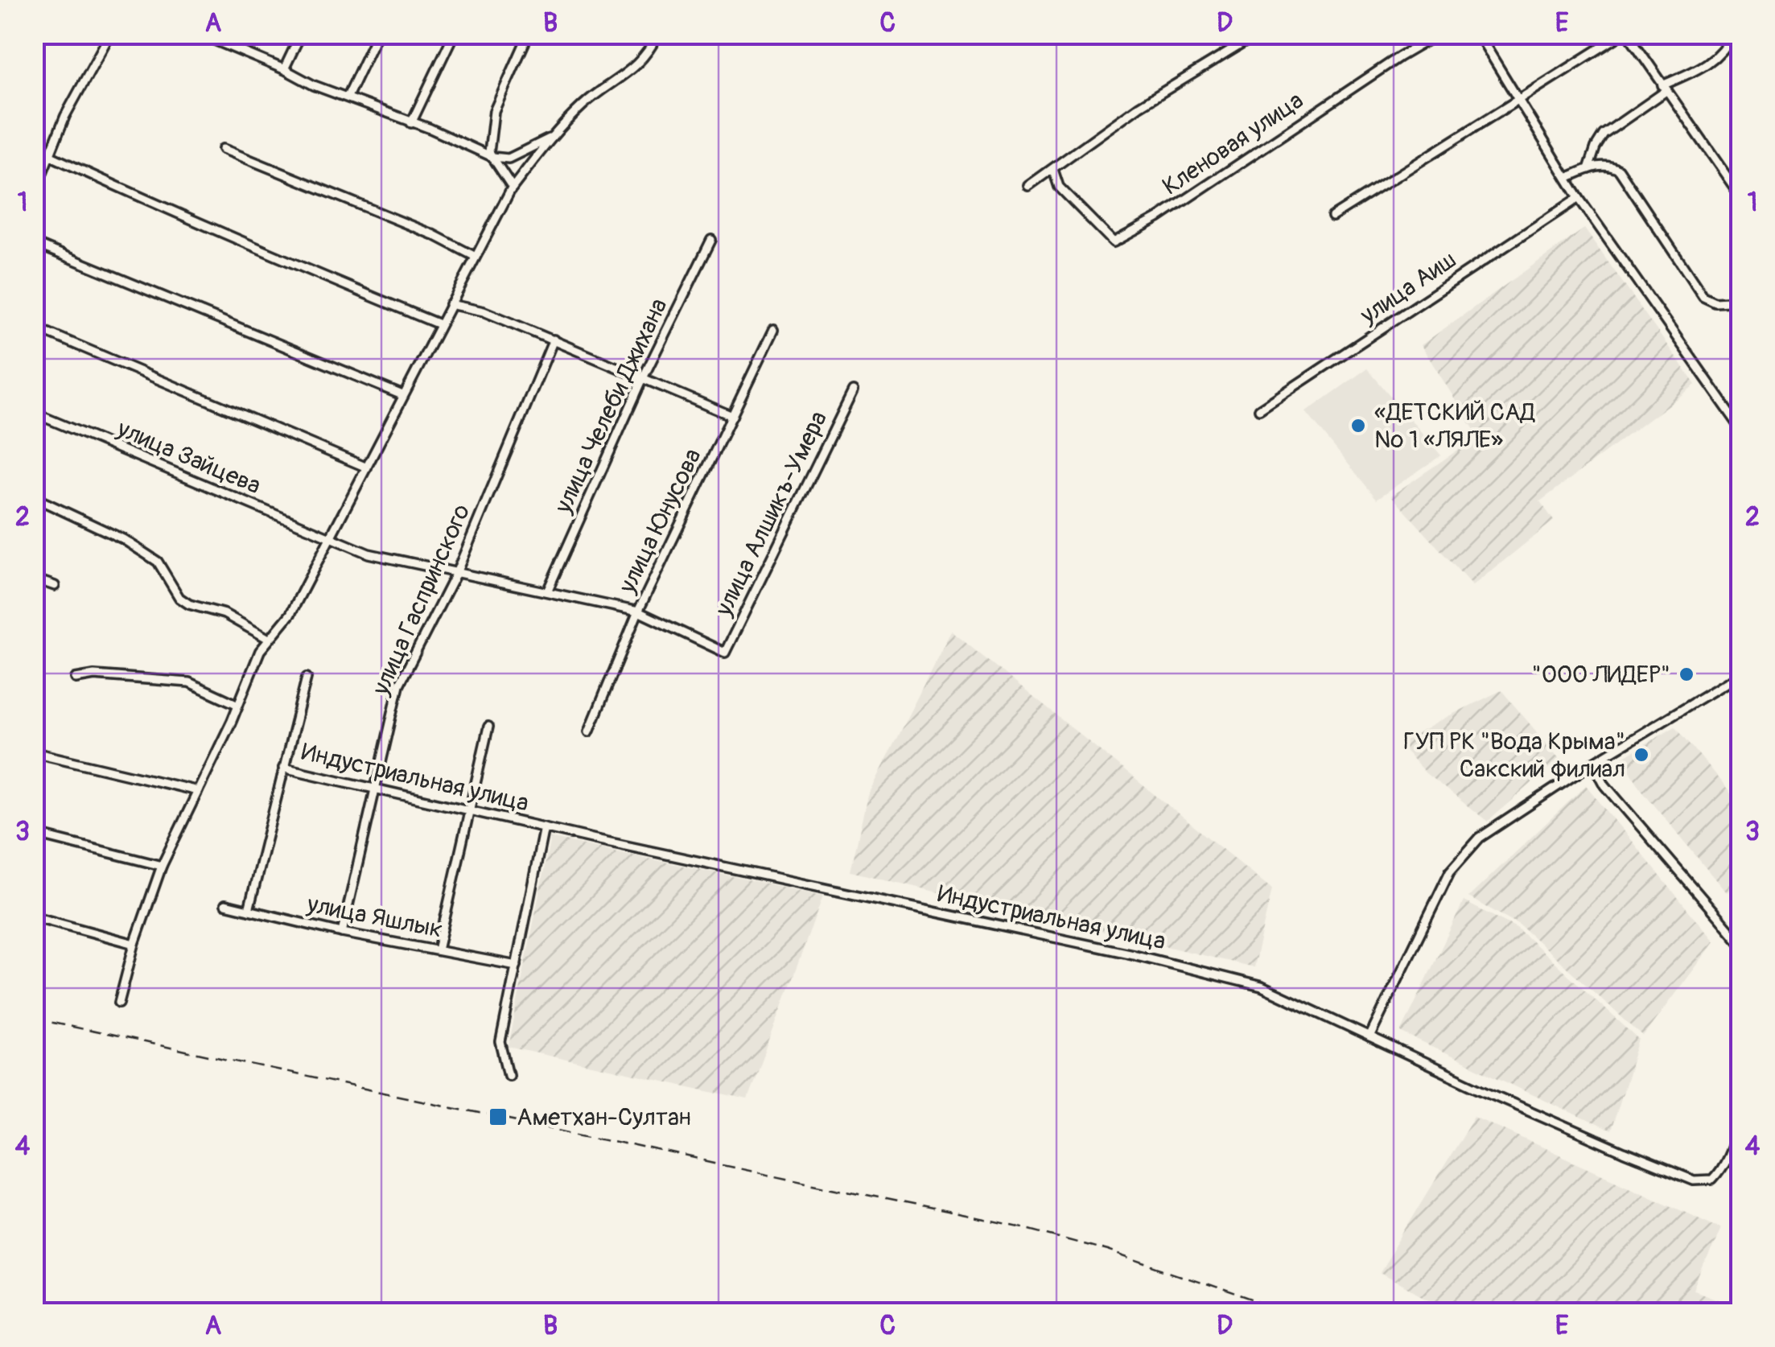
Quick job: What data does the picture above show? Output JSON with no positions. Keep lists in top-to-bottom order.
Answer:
{
  "streets": {
    "street": [
      "Кленовая улица",
      "улица Аиш",
      "улица Челеби Джихана",
      "улица Зайцева",
      "улица Алшикъ-Умера",
      "улица Юнусова",
      "улица Гаспринского",
      "Индустриальная улица",
      "улица Яшлык"
    ]
  },
  "crossings": [
    ["улица Челеби Джихана", "улица Зайцева"],
    ["улица Зайцева", "улица Алшикъ-Умера"],
    ["улица Зайцева", "улица Юнусова"],
    ["улица Зайцева", "улица Гаспринского"],
    ["улица Гаспринского", "Индустриальная улица"],
    ["улица Гаспринского", "улица Яшлык"]
  ],
  "places": {
    "other": ["«ДЕТСКИЙ САД № 1 «ЛЯЛЕ»", "\"ООО ЛИДЕР\"", "ГУП РК \"Вода Крыма\" Сакский филиал"],
    "transit": ["Аметхан-Султан"]
  },
  "grid": {
    "columns": [
      "A",
      "B",
      "C",
      "D",
      "E"
    ],
    "rows": [
      "1",
      "2",
      "3",
      "4"
    ]
  }
}
